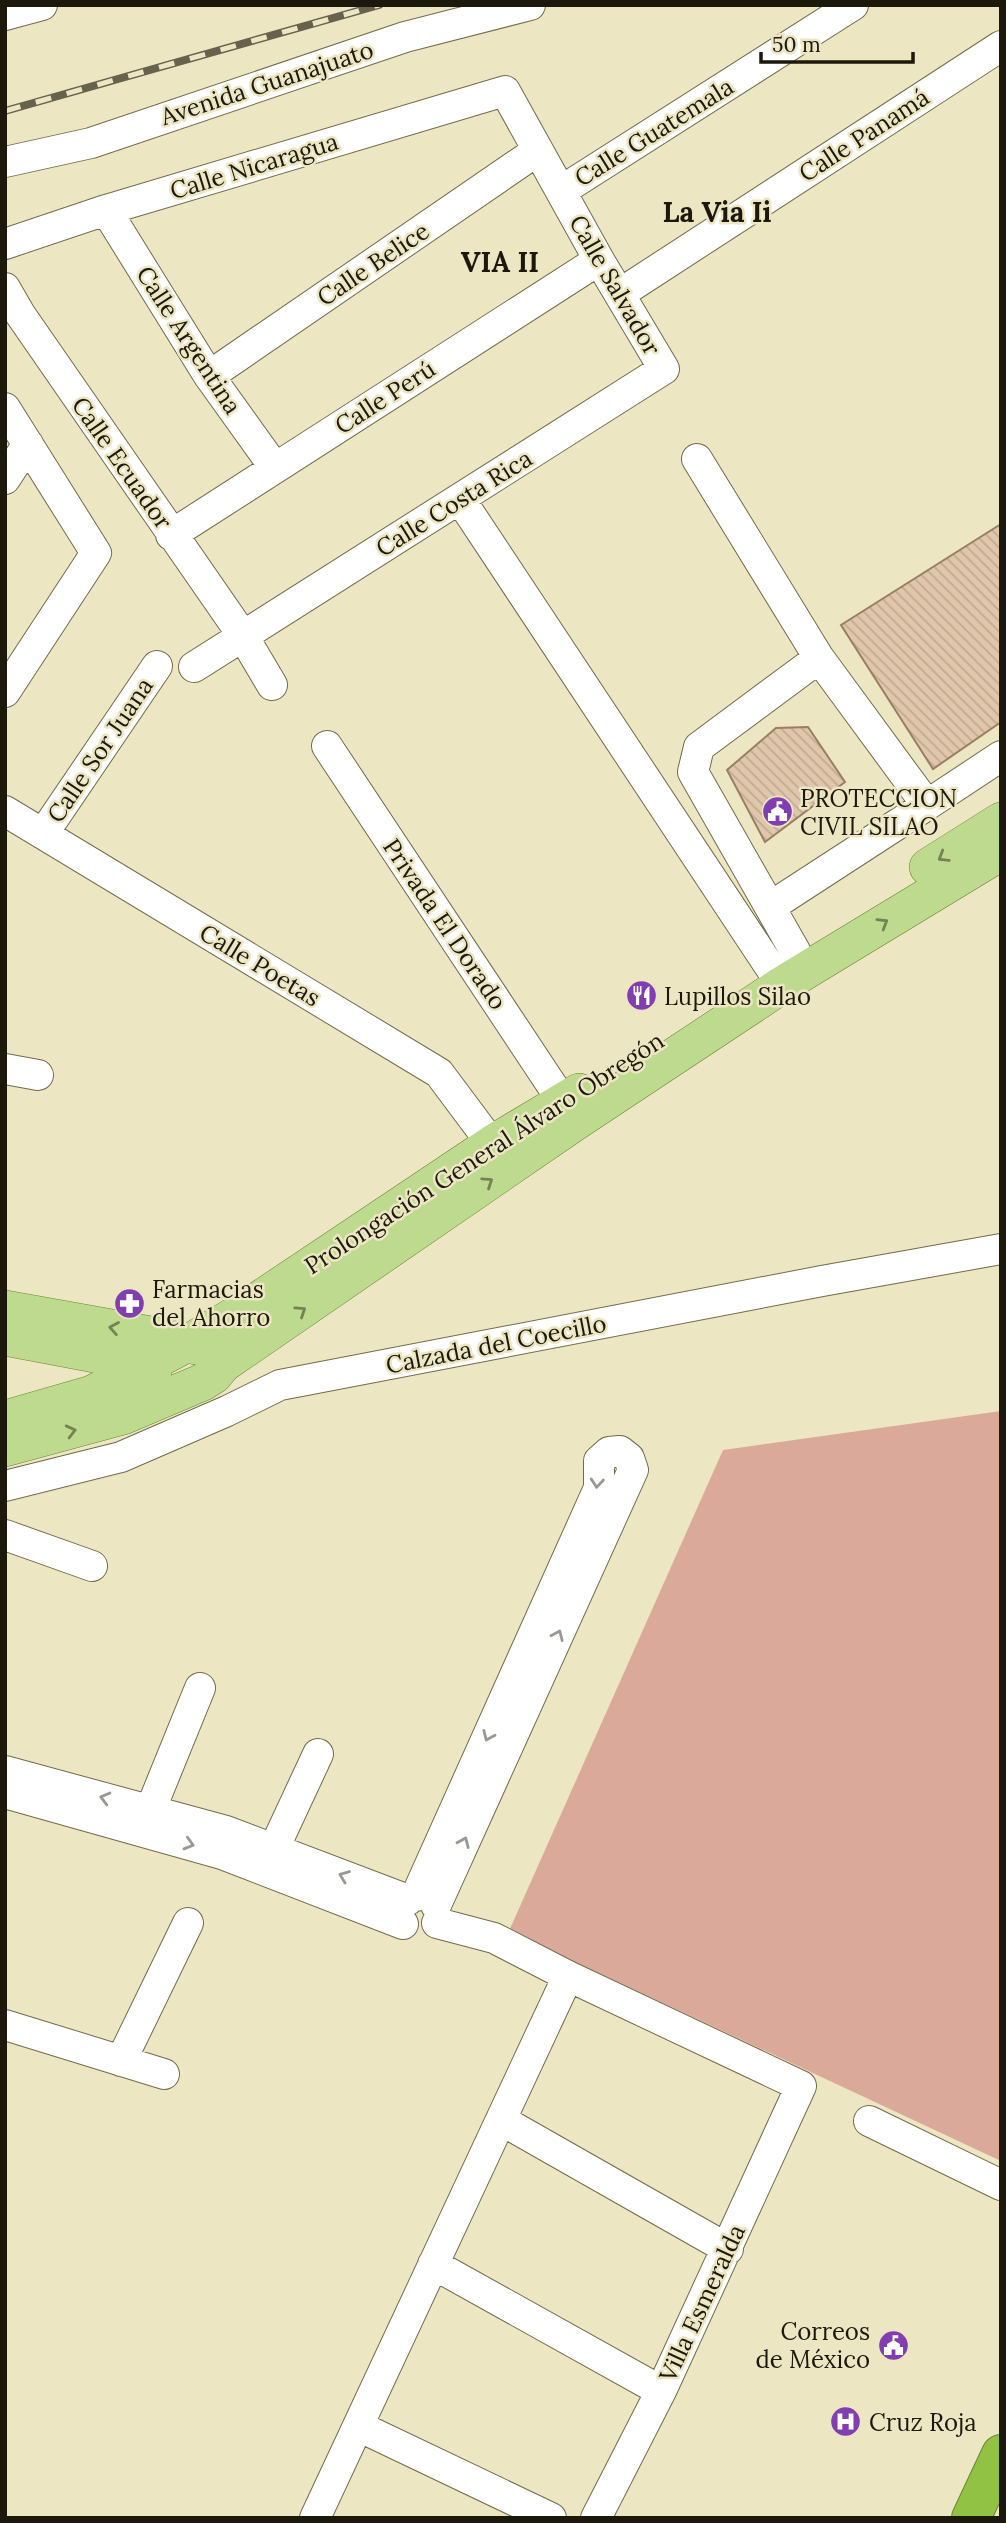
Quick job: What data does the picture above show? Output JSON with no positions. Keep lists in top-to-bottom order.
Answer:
{
  "streets": {
    "main road": ["Prolongación General Álvaro Obregón"],
    "street": [
      "Avenida Guanajuato",
      "Calle Guatemala",
      "Calle Panamá",
      "Calle Nicaragua",
      "Calle Belice",
      "Calle Salvador",
      "Calle Argentina",
      "Calle Perú",
      "Calle Ecuador",
      "Calle Costa Rica",
      "Calle Sor Juana",
      "Privada El Dorado",
      "Calle Poetas",
      "Calzada del Coecillo",
      "Villa Esmeralda"
    ]
  },
  "crossings": [
    ["Calle Guatemala", "Calle Salvador"],
    ["Calle Panamá", "Calle Salvador"],
    ["Calle Nicaragua", "Calle Salvador"],
    ["Calle Nicaragua", "Calle Argentina"],
    ["Calle Belice", "Calle Salvador"],
    ["Calle Belice", "Calle Argentina"],
    ["Calle Salvador", "Calle Perú"],
    ["Calle Salvador", "Calle Costa Rica"],
    ["Calle Argentina", "Calle Perú"],
    ["Calle Perú", "Calle Ecuador"],
    ["Calle Ecuador", "Calle Costa Rica"],
    ["Calle Sor Juana", "Calle Poetas"],
    ["Privada El Dorado", "Prolongación General Álvaro Obregón"],
    ["Calle Poetas", "Prolongación General Álvaro Obregón"]
  ],
  "districts": ["La Via Ii", "VIA II"],
  "places": {
    "public building": ["PROTECCION CIVIL SILAO", "Correos de México"],
    "restaurant": ["Lupillos Silao"],
    "pharmacy": ["Farmacias del Ahorro"],
    "hospital": ["Cruz Roja"]
  },
  "scale_bar": "50 m"
}
